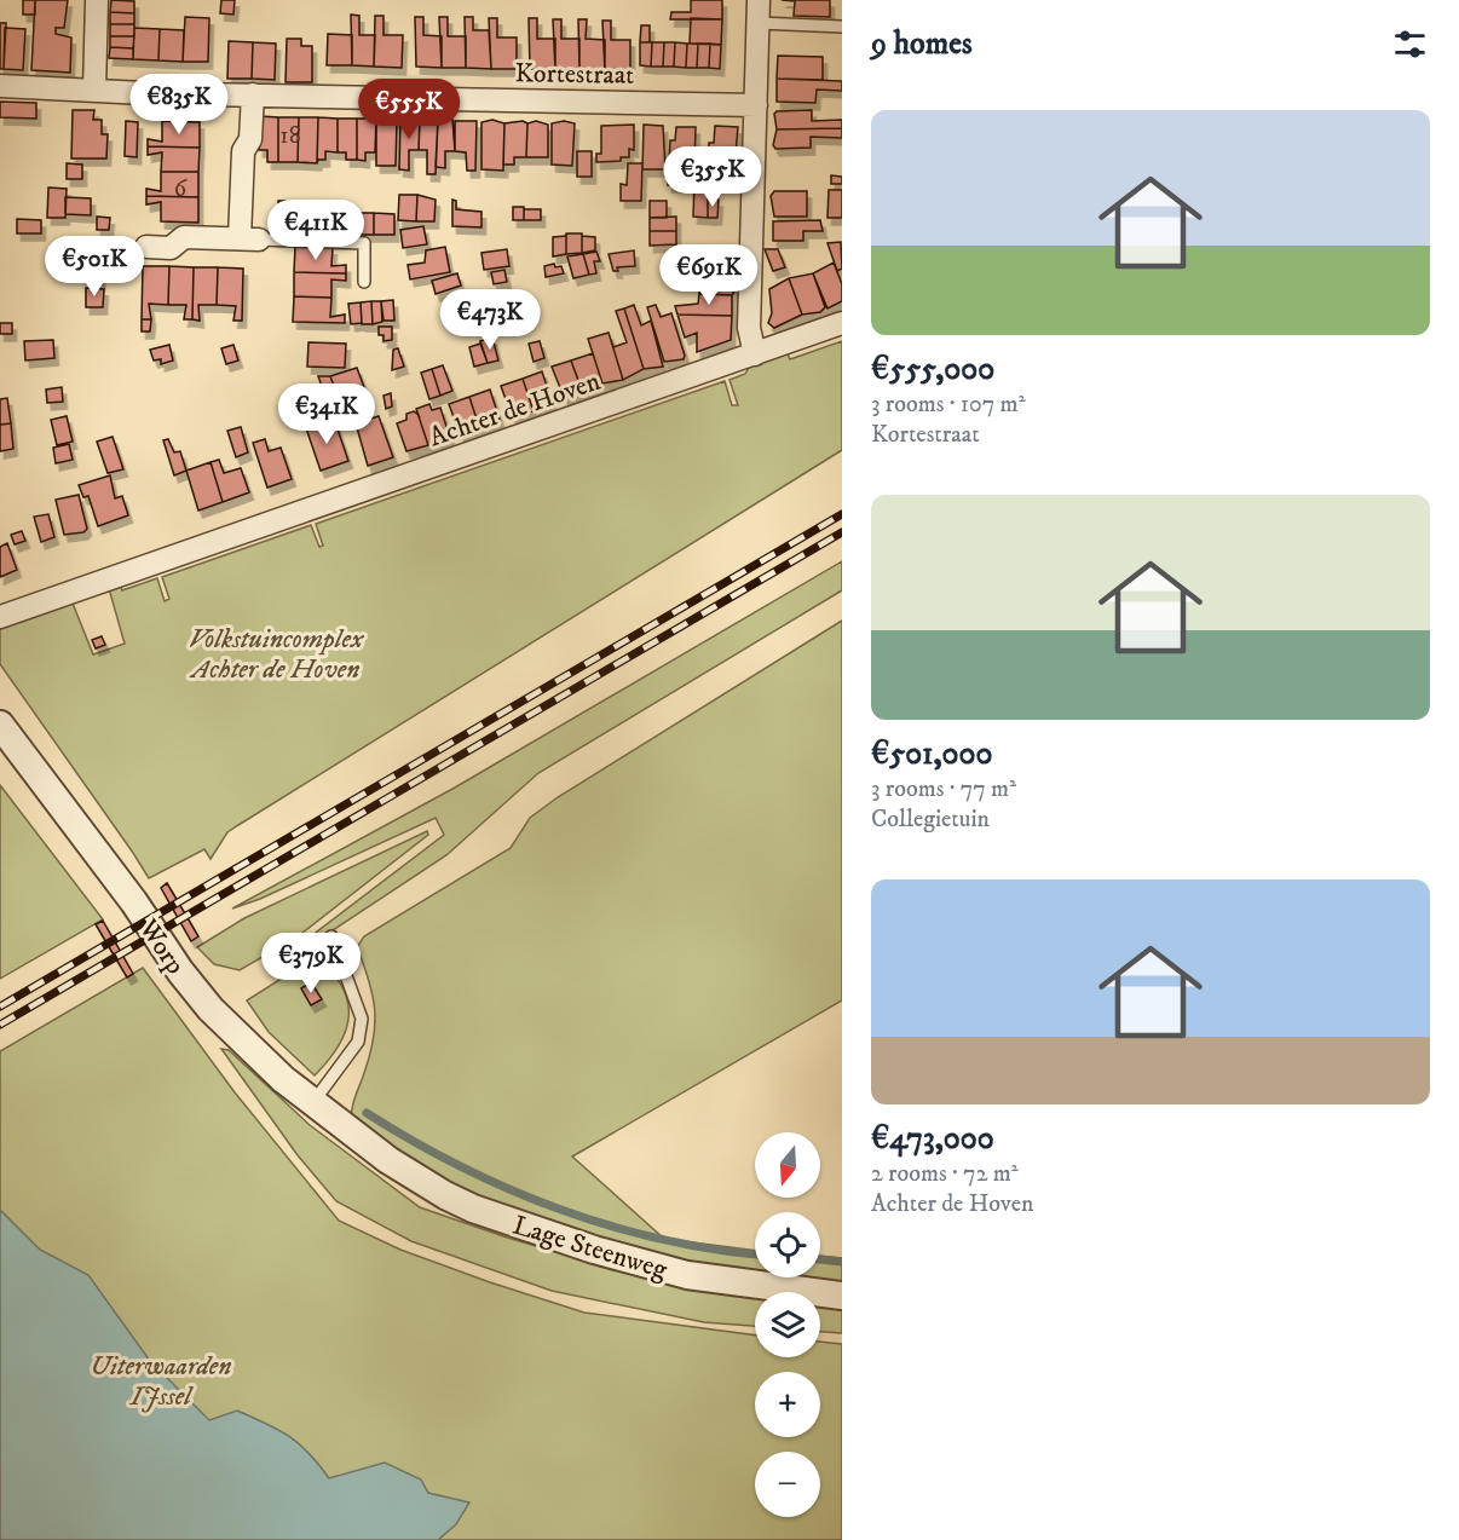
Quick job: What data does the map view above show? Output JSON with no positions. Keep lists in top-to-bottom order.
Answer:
{
  "streets": {
    "street": [
      "Kortestraat",
      "Achter de Hoven",
      "Worp",
      "Lage Steenweg"
    ]
  },
  "crossings": [
    ["Worp", "Lage Steenweg"]
  ],
  "parks": ["Volkstuincomplex Achter de Hoven", "Uiterwaarden IJssel"],
  "house_numbers": ["18", "6"],
  "north": "bottom",
  "page": {
    "heading": "9 homes",
    "price": [
      "€835K",
      "€555K",
      "€355K",
      "€411K",
      "€501K",
      "€691K",
      "€473K",
      "€341K",
      "€379K"
    ],
    "list": [
      {
        "name": "€555,000",
        "note": "3 rooms · 107 m² · Kortestraat"
      },
      {
        "name": "€501,000",
        "note": "3 rooms · 77 m² · Collegietuin"
      },
      {
        "name": "€473,000",
        "note": "2 rooms · 72 m² · Achter de Hoven"
      }
    ],
    "map_buttons": ["+", "−"]
  }
}
